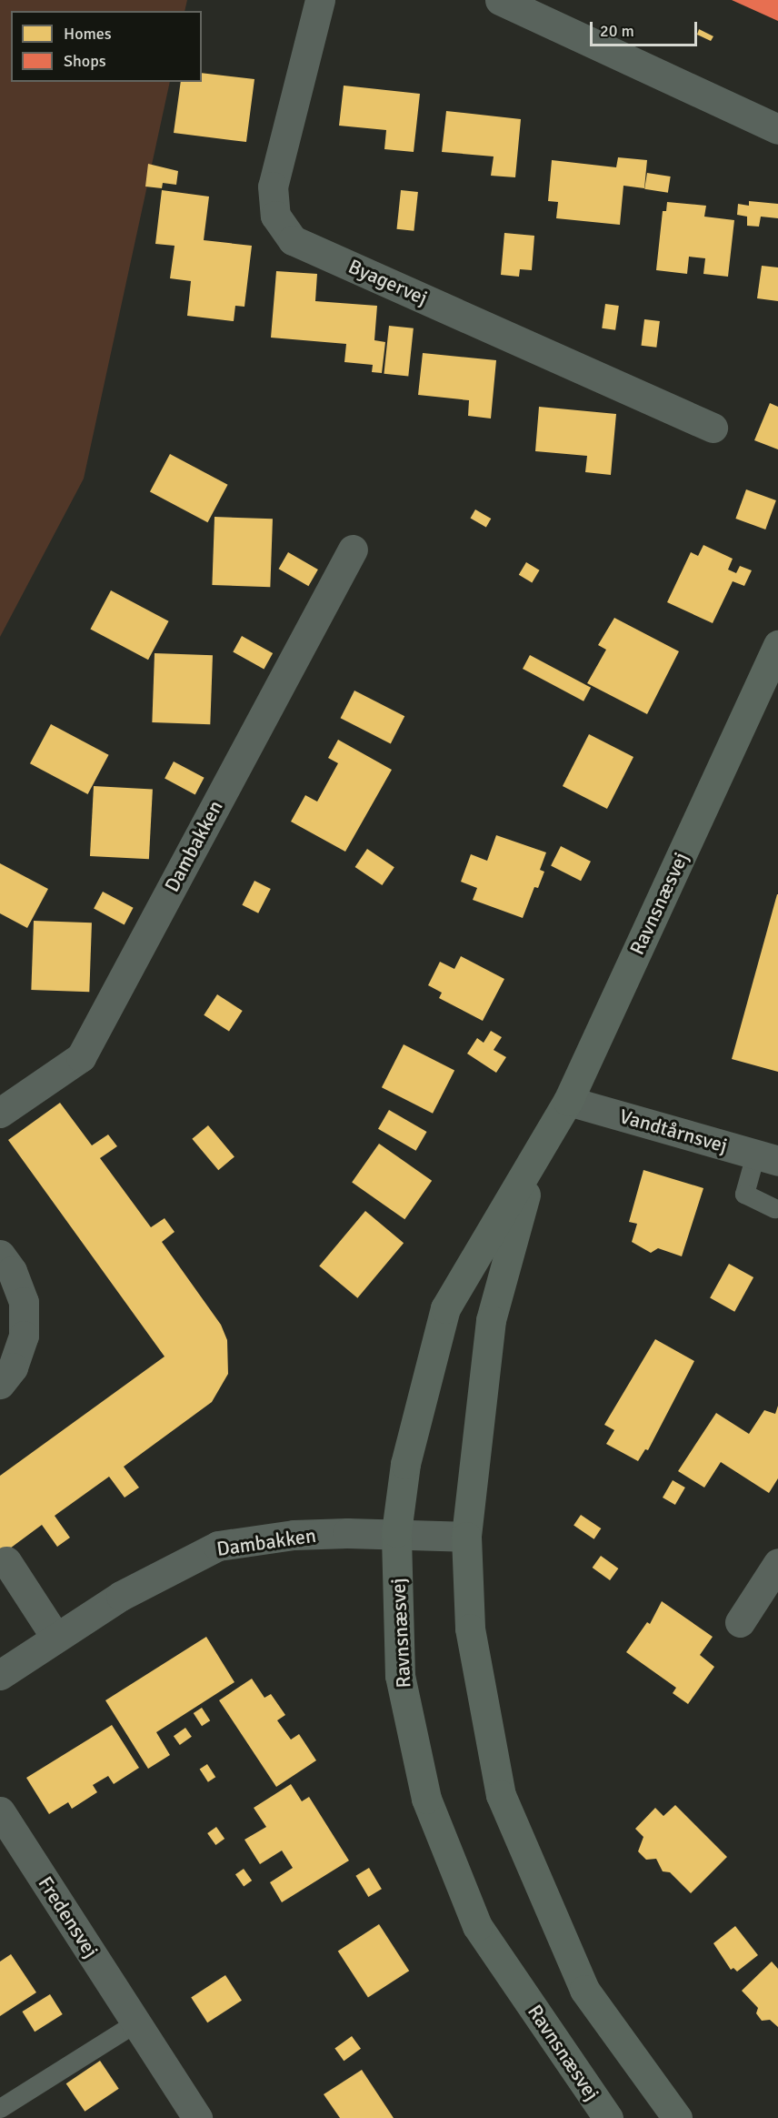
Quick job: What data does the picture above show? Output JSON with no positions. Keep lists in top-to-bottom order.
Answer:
{
  "streets": {
    "main road": ["Ravnsnæsvej"],
    "street": [
      "Byagervej",
      "Dambakken",
      "Vandtårnsvej",
      "Fredensvej"
    ]
  },
  "crossings": [
    ["Dambakken", "Ravnsnæsvej"],
    ["Ravnsnæsvej", "Vandtårnsvej"]
  ],
  "legend": ["Homes", "Shops"],
  "scale_bar": "20 m"
}
